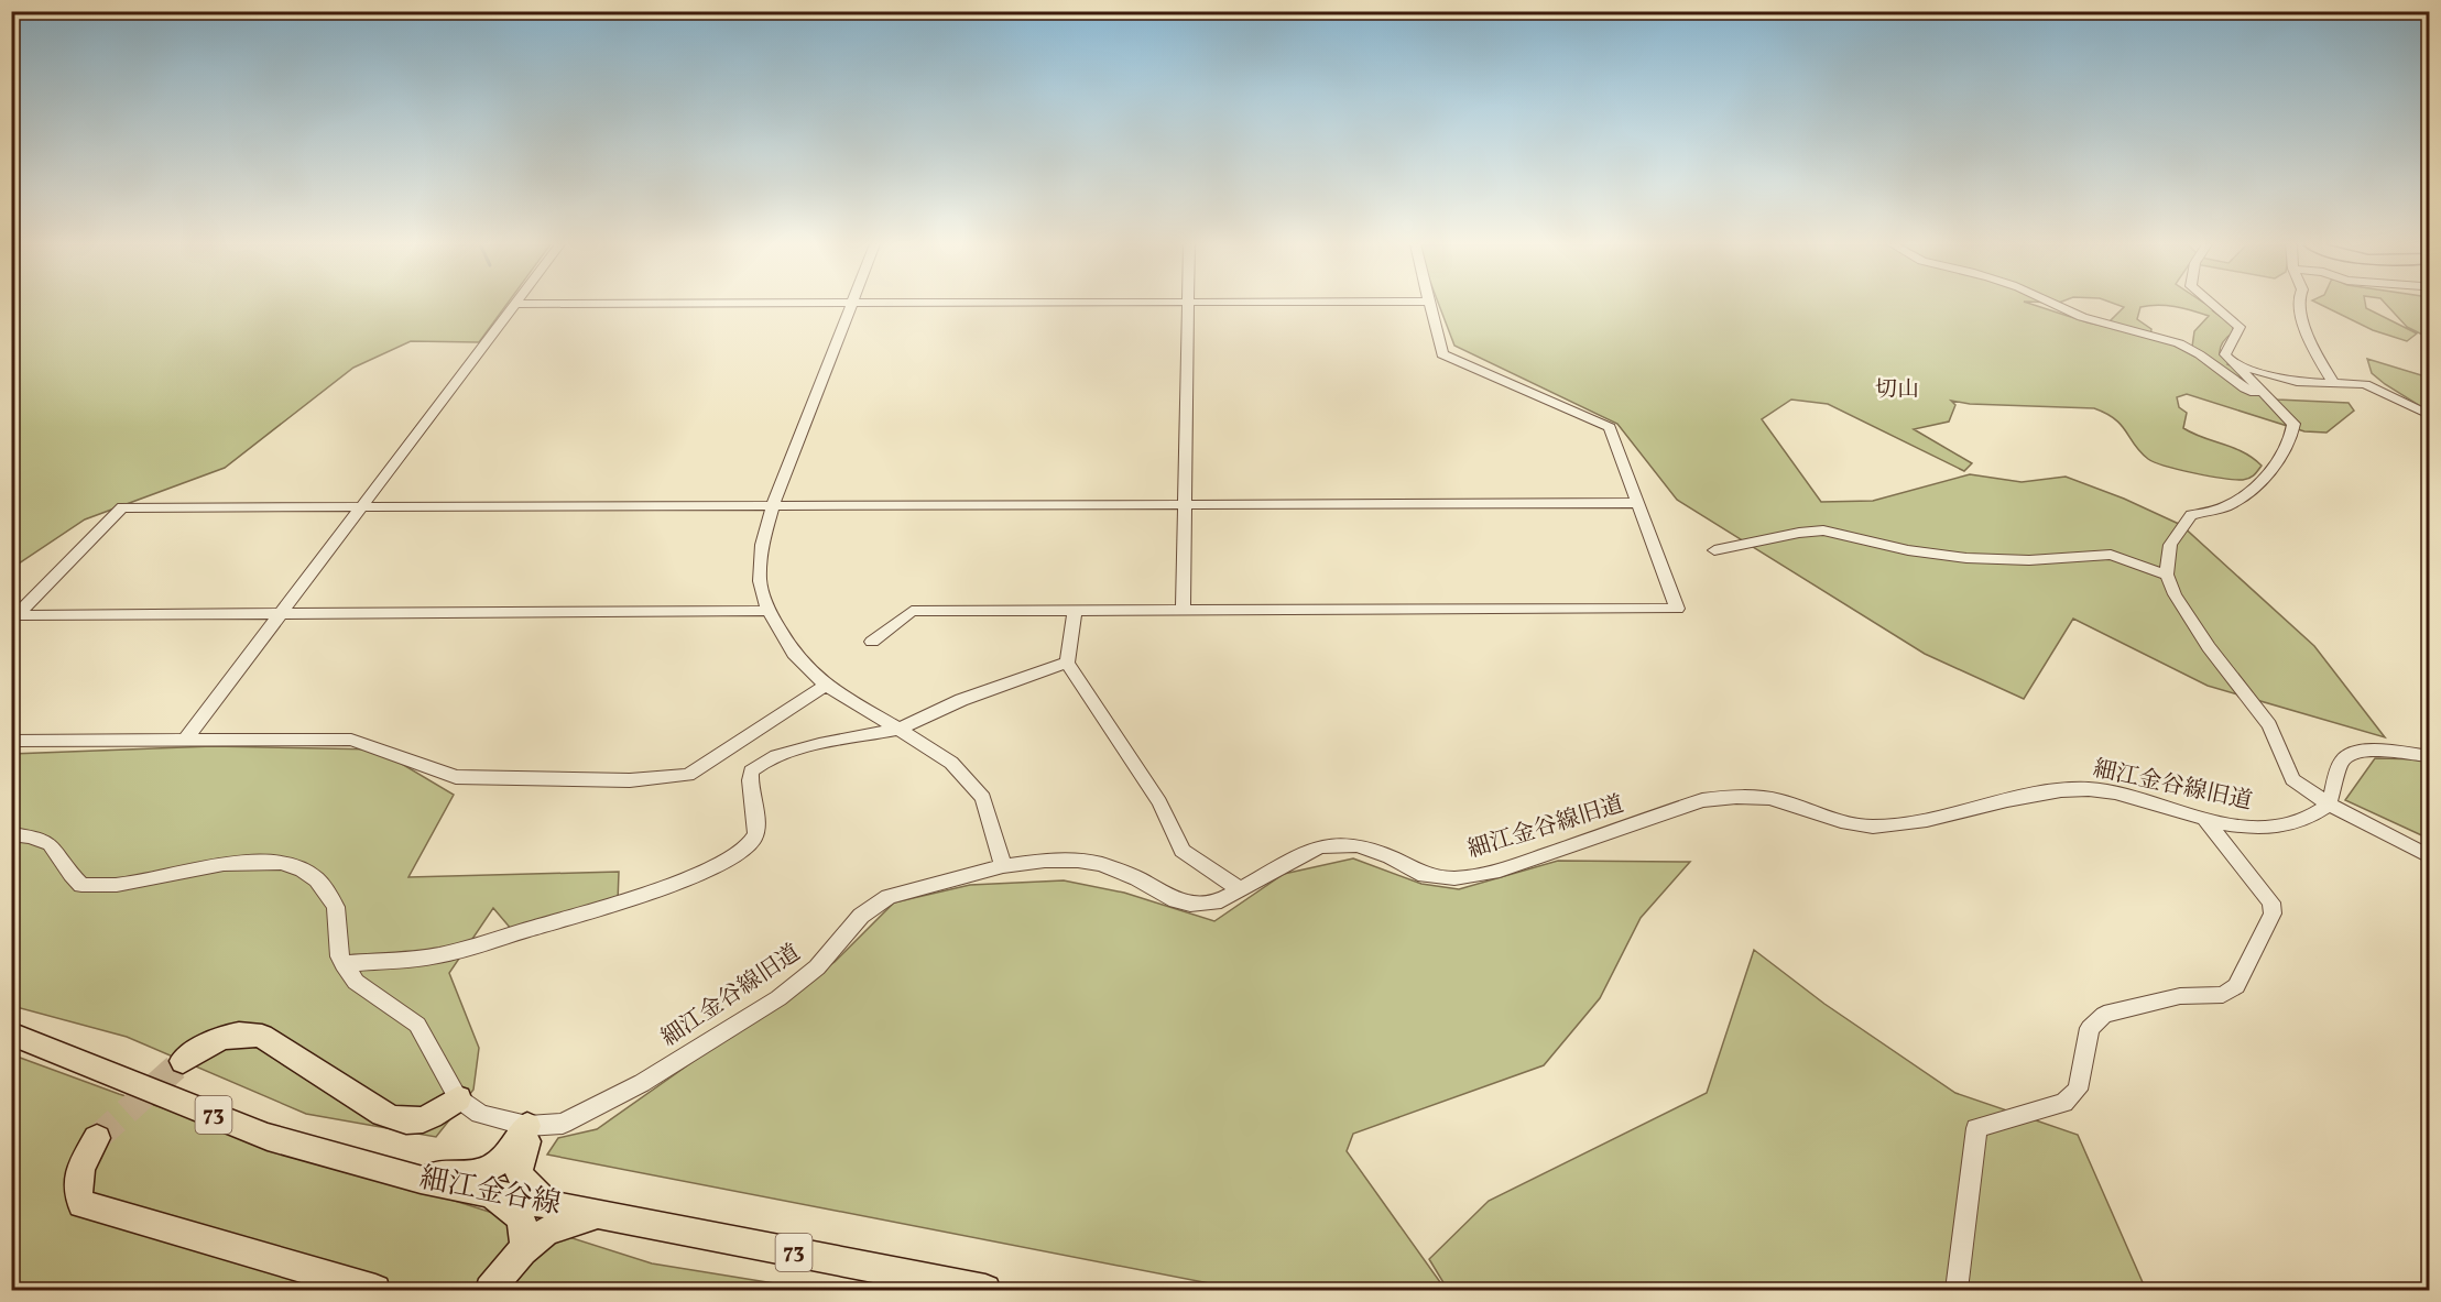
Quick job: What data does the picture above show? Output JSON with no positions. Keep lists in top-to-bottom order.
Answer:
{
  "streets": {
    "main road": ["73", "細江金谷線"],
    "street": ["細江金谷線旧道"]
  },
  "districts": ["切山"]
}
